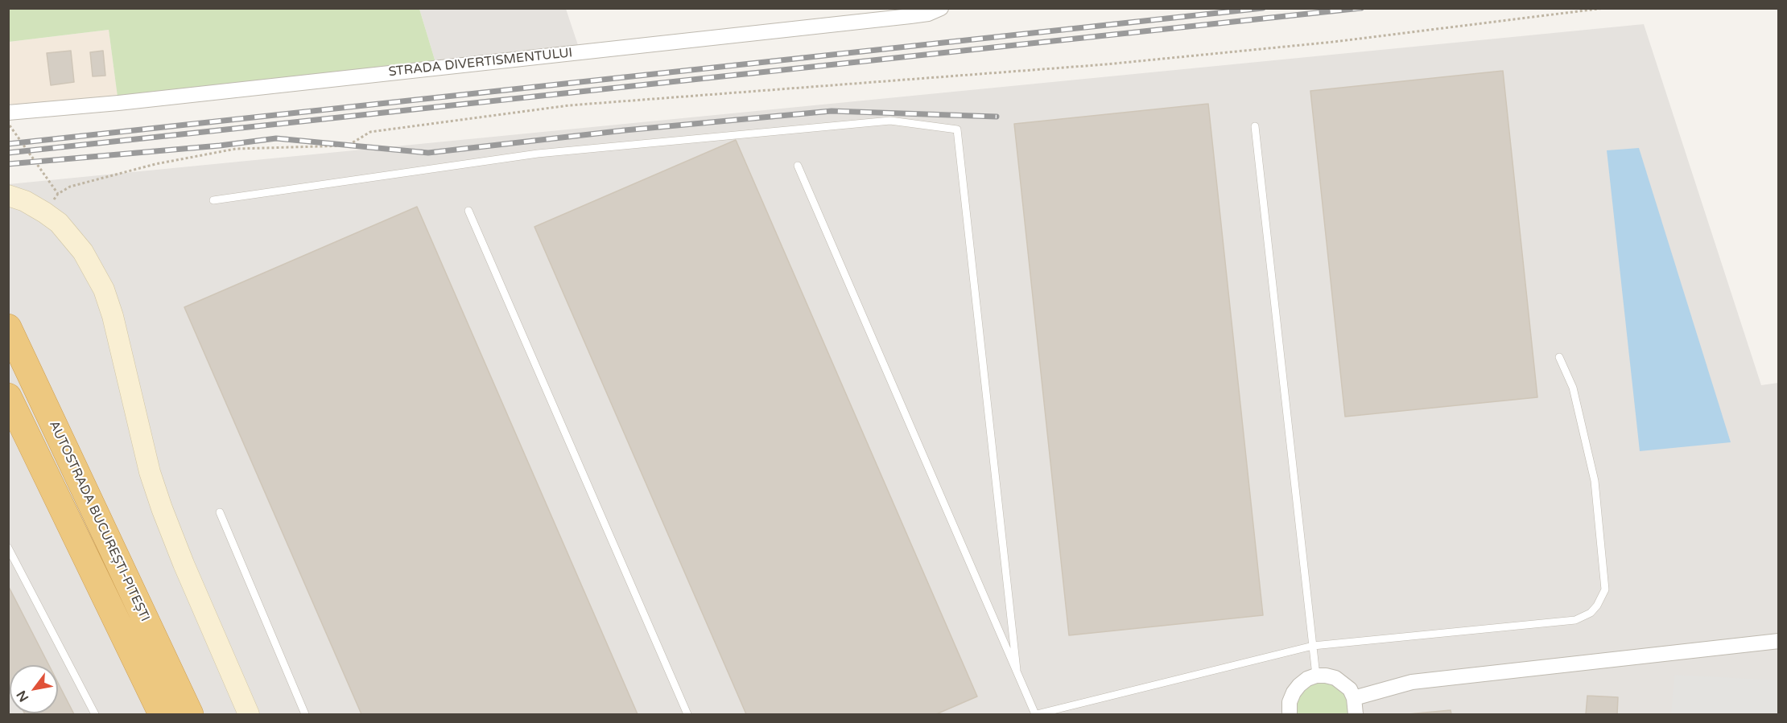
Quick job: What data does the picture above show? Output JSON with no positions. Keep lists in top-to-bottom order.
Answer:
{
  "streets": {
    "highway": ["AUTOSTRADA BUCUREȘTI-PITEȘTI"],
    "street": ["STRADA DIVERTISMENTULUI"]
  },
  "north": "bottom left"
}
